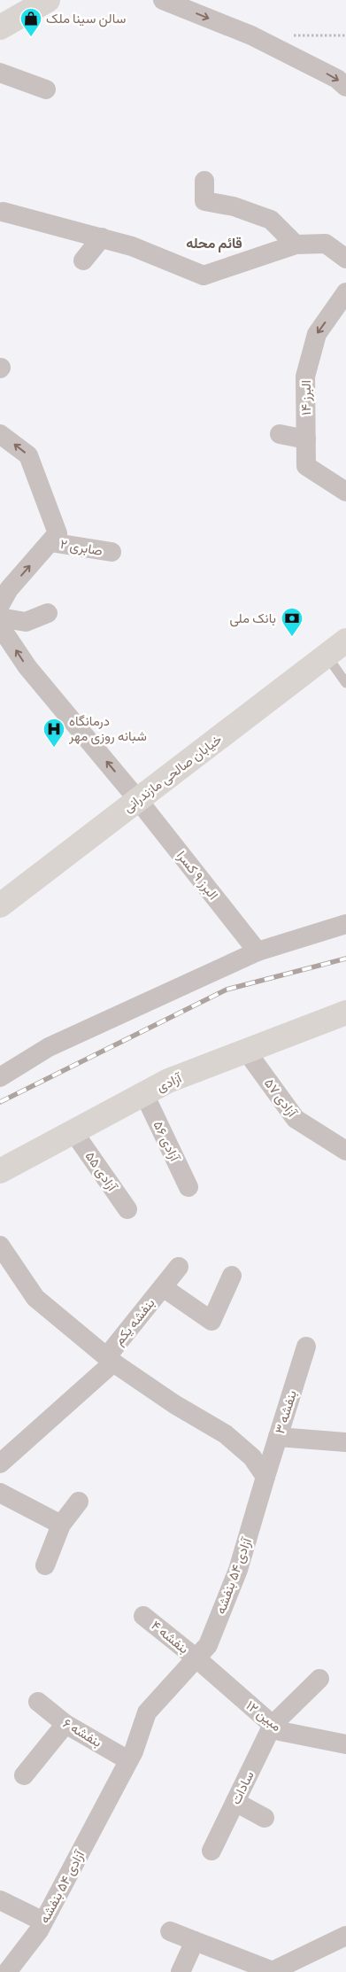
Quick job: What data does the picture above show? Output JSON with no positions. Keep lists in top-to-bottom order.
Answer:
{
  "streets": {
    "main road": ["خیابان صالحی مازندرانی", "آزادی"],
    "street": [
      "البرز ۱۴",
      "صابری ۲",
      "البرز ۹ کسرا",
      "آزادی ۵۷",
      "آزادی ۵۶",
      "آزادی ۵۵",
      "بنفشه یکم",
      "بنفشه ۳",
      "آزادی ۵۴ بنفشه",
      "بنفشه ۴",
      "مبین ۱۲",
      "بنفشه ۶",
      "سادات"
    ]
  },
  "crossings": [
    ["خیابان صالحی مازندرانی", "البرز ۹ کسرا"],
    ["آزادی", "آزادی ۵۷"],
    ["آزادی", "آزادی ۵۶"],
    ["آزادی", "آزادی ۵۵"],
    ["بنفشه ۳", "آزادی ۵۴ بنفشه"],
    ["آزادی ۵۴ بنفشه", "بنفشه ۴"],
    ["آزادی ۵۴ بنفشه", "مبین ۱۲"],
    ["آزادی ۵۴ بنفشه", "بنفشه ۶"],
    ["بنفشه ۴", "مبین ۱۲"],
    ["مبین ۱۲", "سادات"]
  ],
  "one_way": ["البرز ۱۴", "البرز ۹ کسرا"],
  "districts": ["قائم محله"],
  "places": {
    "shop": ["سالن سینا ملک"],
    "bank": ["بانک ملی"],
    "hospital": ["درمانگاه شبانه روزی مهر"]
  }
}
